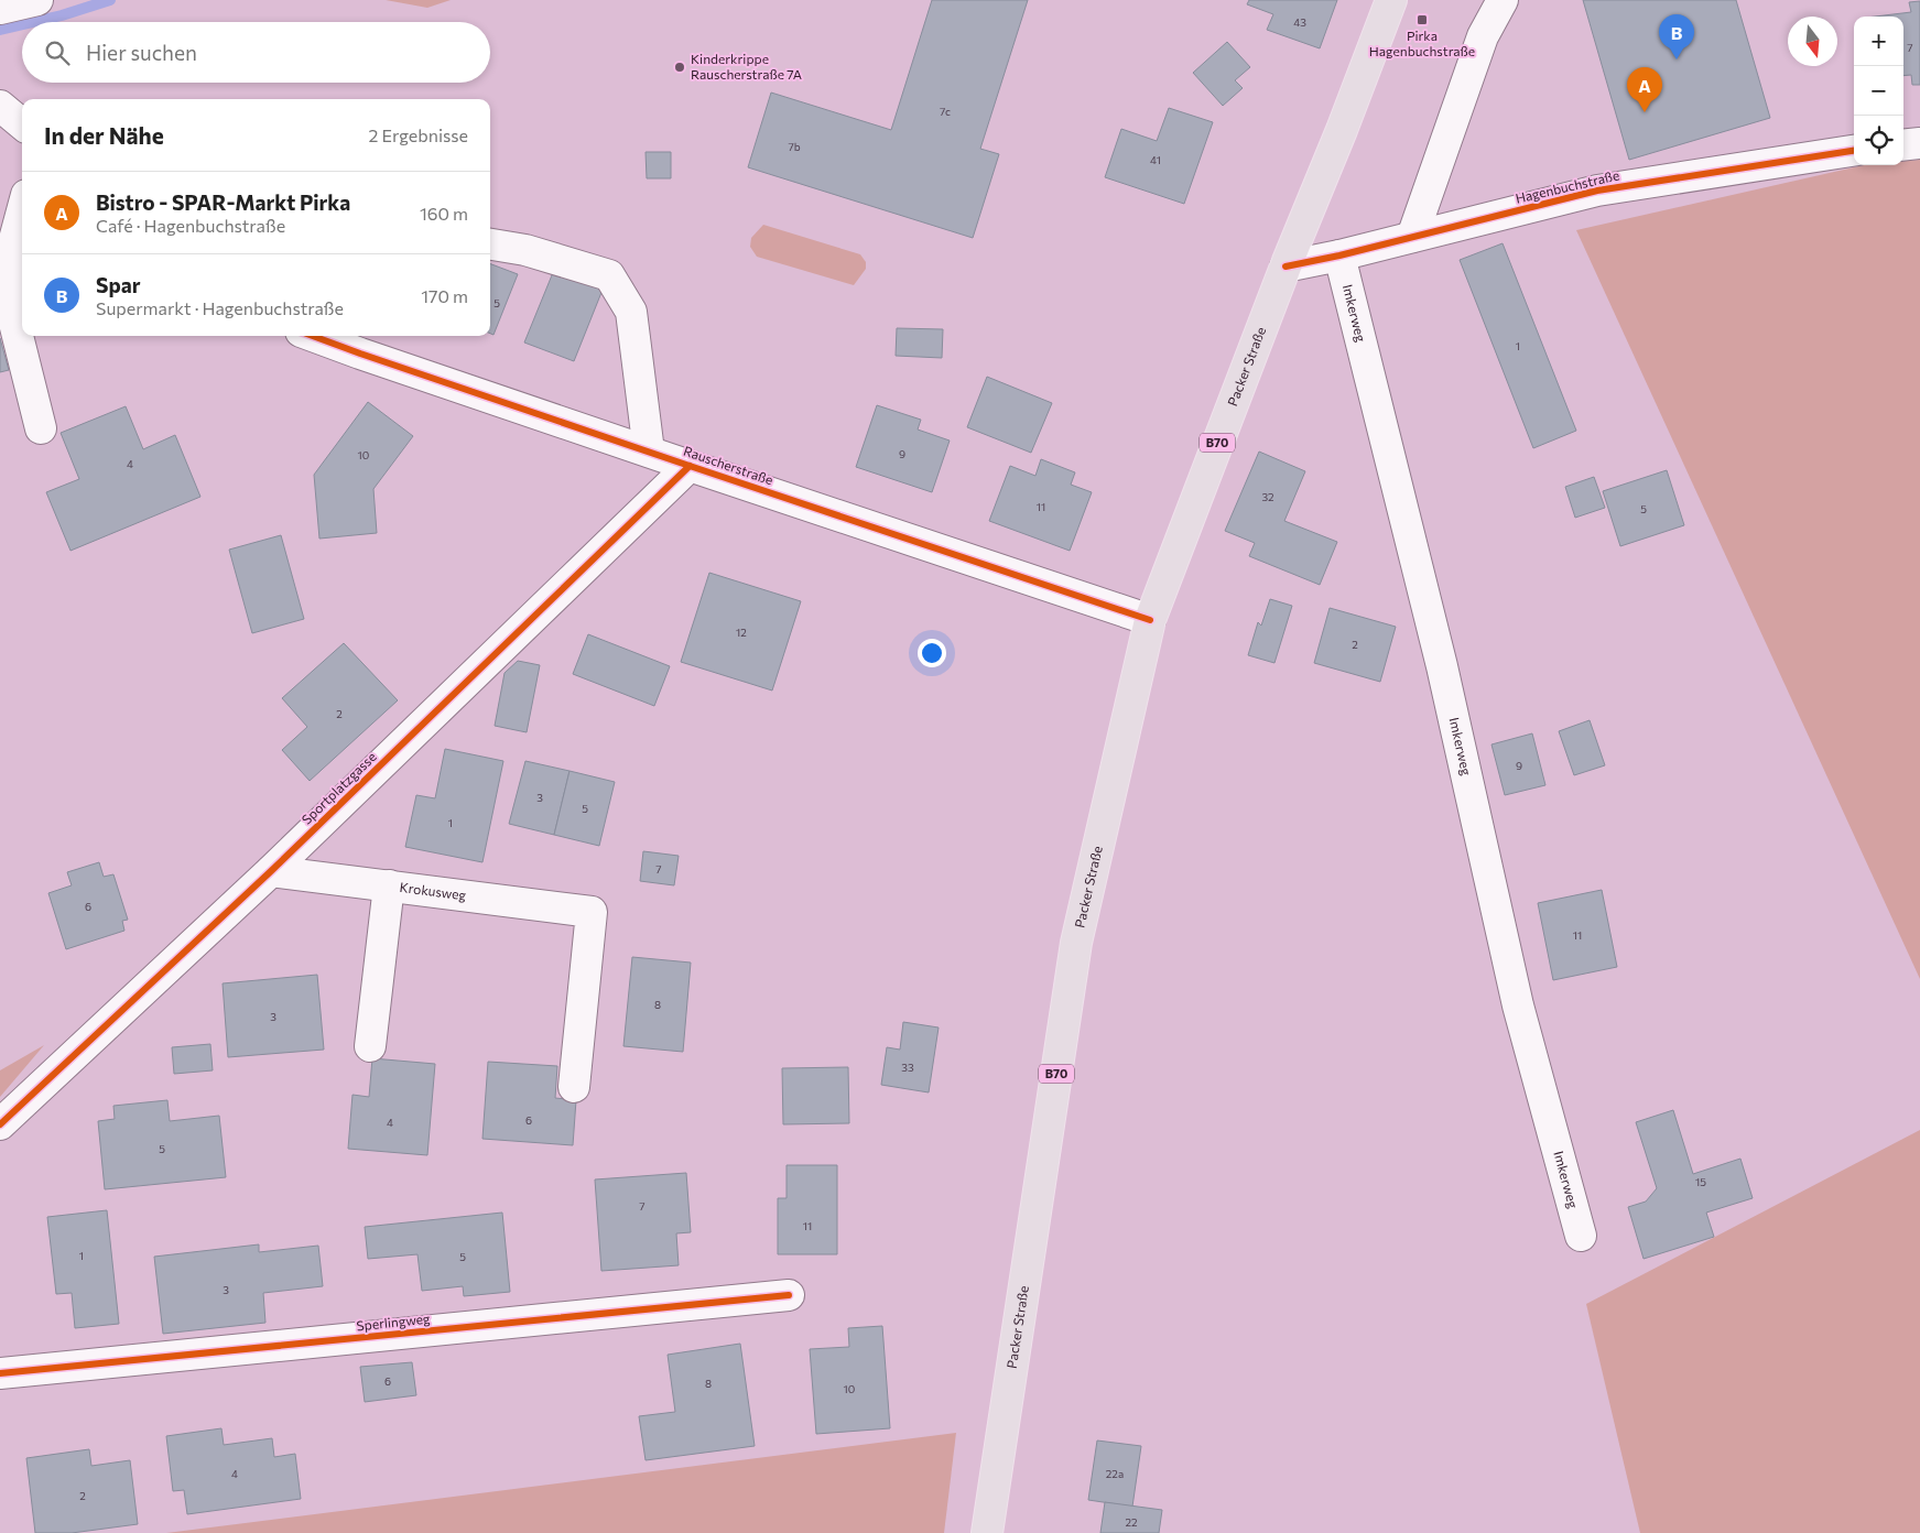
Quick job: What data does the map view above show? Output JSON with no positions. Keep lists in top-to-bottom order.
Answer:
{
  "streets": {
    "main road": ["Packer Straße", "B70"],
    "street": [
      "Hagenbuchstraße",
      "Imkerweg",
      "Rauscherstraße",
      "Sportplatzgasse",
      "Krokusweg",
      "Sperlingweg"
    ]
  },
  "crossings": [
    ["Hagenbuchstraße", "Imkerweg"],
    ["Hagenbuchstraße", "Packer Straße"],
    ["Hagenbuchstraße", "B70"],
    ["Packer Straße", "B70"],
    ["Packer Straße", "Rauscherstraße"],
    ["Rauscherstraße", "Sportplatzgasse"],
    ["Sportplatzgasse", "Krokusweg"]
  ],
  "places": {
    "transit": ["Pirka Hagenbuchstraße"],
    "other": ["Kinderkrippe Rauscherstraße 7A"]
  },
  "house_numbers": [
    "43",
    "7",
    "7c",
    "7b",
    "41",
    "5",
    "1",
    "9",
    "10",
    "4",
    "32",
    "11",
    "5",
    "12",
    "2",
    "2",
    "9",
    "3",
    "5",
    "1",
    "7",
    "6",
    "11",
    "8",
    "3",
    "33",
    "6",
    "4",
    "5",
    "15",
    "7",
    "11",
    "1",
    "5",
    "3",
    "6",
    "8",
    "10",
    "4",
    "22a",
    "2",
    "22"
  ],
  "north": "bottom",
  "page": {
    "pins": ["B", "A"],
    "map_buttons": ["+", "−"],
    "search": "Hier suchen",
    "heading": ["In der Nähe", "2 Ergebnisse"],
    "list": [
      {
        "mark": "A",
        "name": "Bistro - SPAR-Markt Pirka",
        "note": "Café · Hagenbuchstraße",
        "value": "160 m"
      },
      {
        "mark": "B",
        "name": "Spar",
        "note": "Supermarkt · Hagenbuchstraße",
        "value": "170 m"
      }
    ]
  }
}
